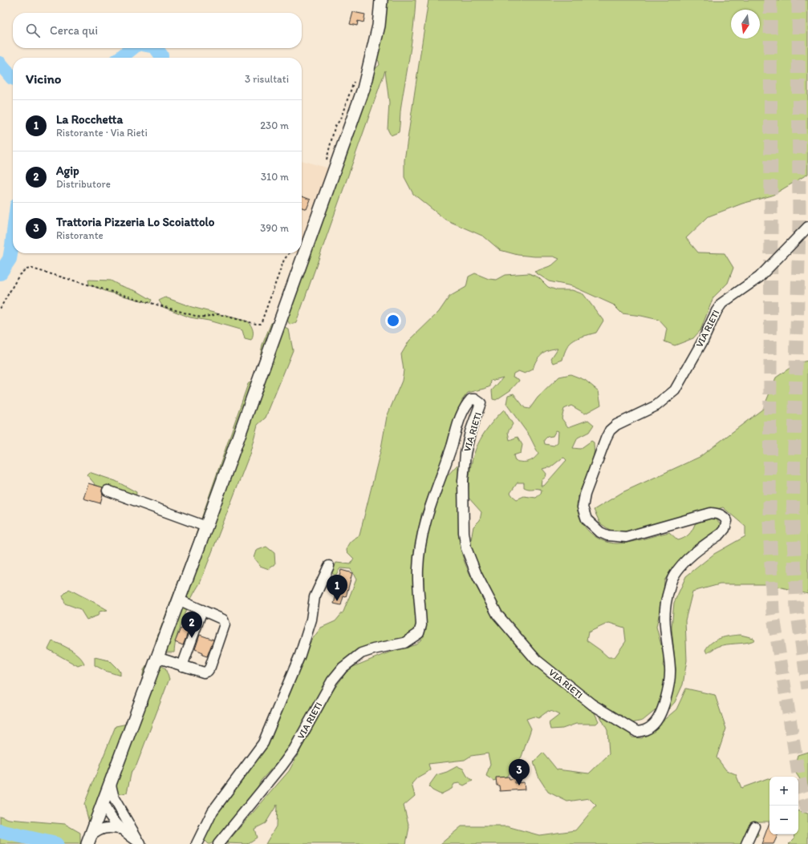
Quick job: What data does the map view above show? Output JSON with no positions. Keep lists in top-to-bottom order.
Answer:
{
  "streets": {
    "street": ["VIA RIETI"]
  },
  "north": "bottom",
  "page": {
    "search": "Cerca qui",
    "heading": ["Vicino", "3 risultati"],
    "list": [
      {
        "mark": "1",
        "name": "La Rocchetta",
        "note": "Ristorante · Via Rieti",
        "value": "230 m"
      },
      {
        "mark": "2",
        "name": "Agip",
        "note": "Distributore",
        "value": "310 m"
      },
      {
        "mark": "3",
        "name": "Trattoria Pizzeria Lo Scoiattolo",
        "note": "Ristorante",
        "value": "390 m"
      }
    ],
    "pins": ["1", "2", "3"],
    "map_buttons": ["+", "−"]
  }
}
